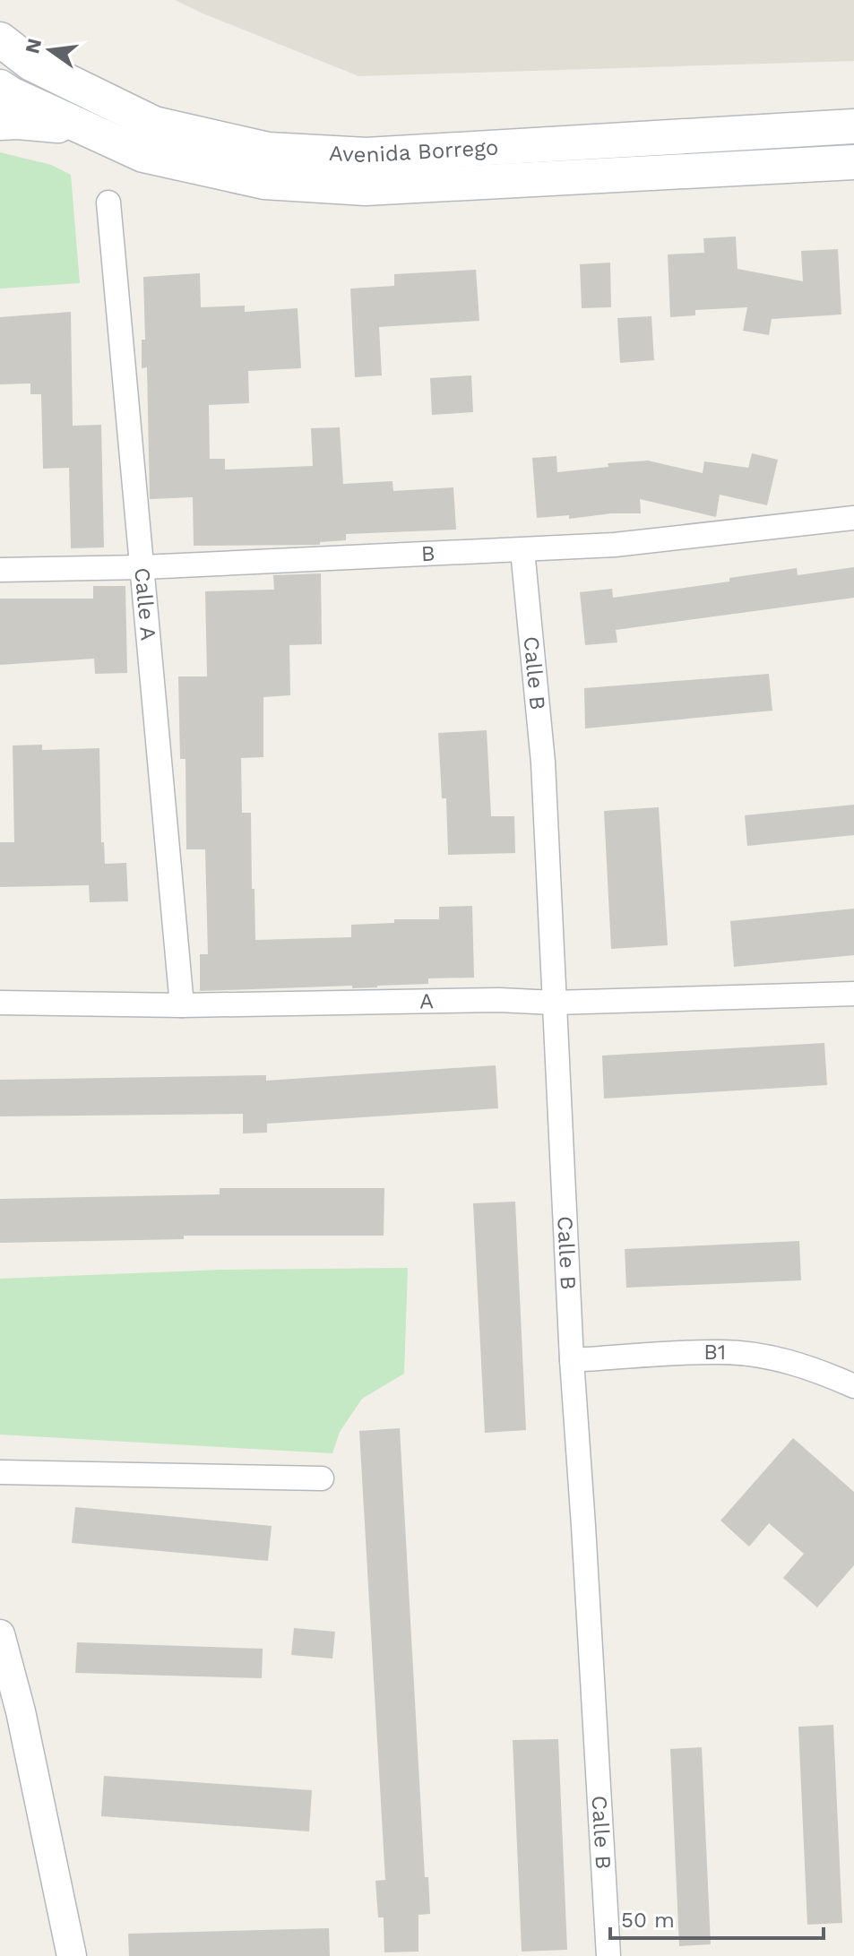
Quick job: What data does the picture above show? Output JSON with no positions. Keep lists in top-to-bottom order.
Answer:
{
  "streets": {
    "main road": ["Avenida Borrego"],
    "street": [
      "B",
      "Calle A",
      "Calle B",
      "A",
      "B1"
    ]
  },
  "crossings": [
    ["B", "Calle A"],
    ["B", "Calle B"],
    ["Calle A", "A"],
    ["Calle B", "A"],
    ["Calle B", "B1"]
  ],
  "scale_bar": "50 m",
  "north": "left"
}
